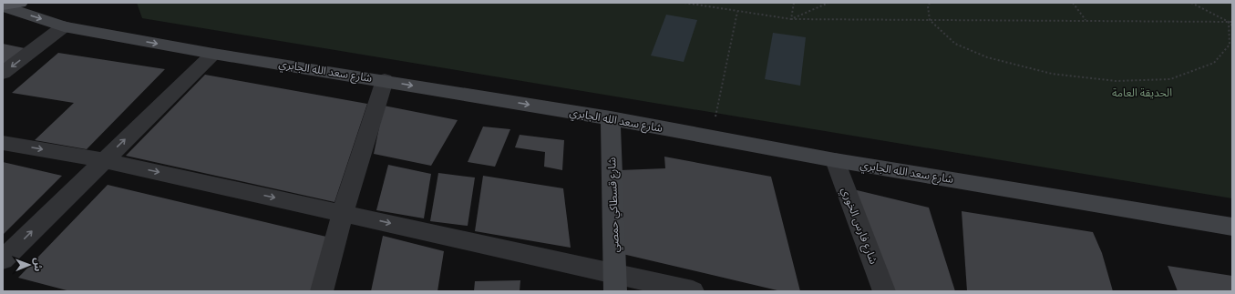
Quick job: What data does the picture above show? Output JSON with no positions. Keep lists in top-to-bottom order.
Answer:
{
  "streets": {
    "main road": ["شارع سعد الله الجابري", "شارع قسطاكي حمصي"],
    "street": ["شارع فارس الخوري"]
  },
  "crossings": [
    ["شارع سعد الله الجابري", "شارع قسطاكي حمصي"],
    ["شارع سعد الله الجابري", "شارع فارس الخوري"]
  ],
  "one_way": ["شارع سعد الله الجابري"],
  "parks": ["الحديقة العامة"],
  "north": "right"
}
